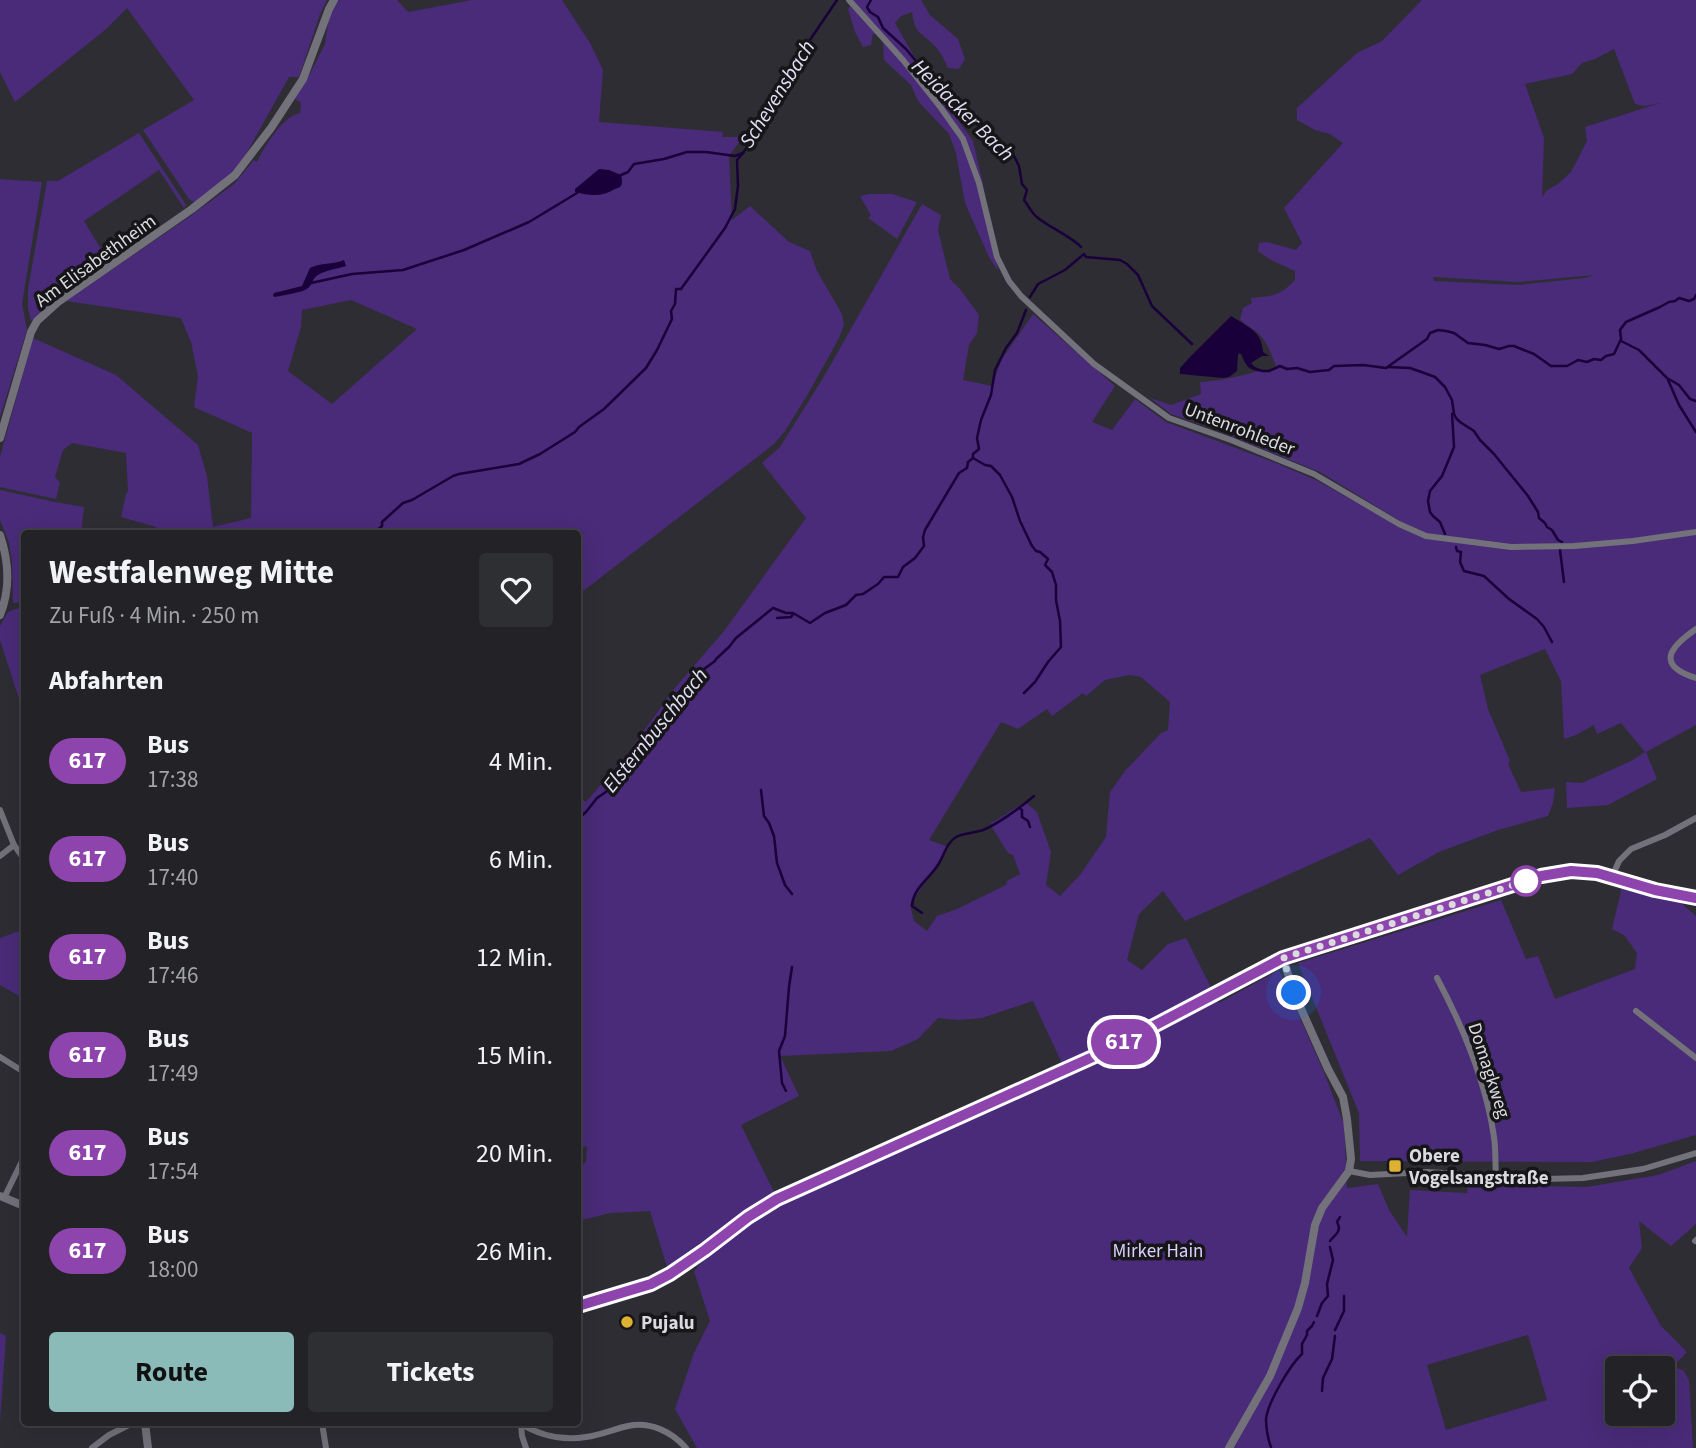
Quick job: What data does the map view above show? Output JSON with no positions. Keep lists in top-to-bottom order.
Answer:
{
  "streets": {
    "street": ["Am Elisabethheim", "Untenrohleder", "Domagkweg"]
  },
  "water": ["Schevensbach", "Heidacker Bach", "Elsternbuschbach"],
  "parks": ["Mirker Hain"],
  "places": {
    "transit": ["Obere Vogelsangstraße"],
    "other": ["Pujalu"]
  },
  "lines": ["bus line 617"],
  "page": {
    "on_map": "617",
    "heading": [
      ["Westfalenweg Mitte", "Zu Fuß · 4 Min. · 250 m"],
      "Abfahrten"
    ],
    "list": [
      {
        "mark": "617",
        "name": "Bus",
        "note": "17:38",
        "value": "4 Min."
      },
      {
        "mark": "617",
        "name": "Bus",
        "note": "17:40",
        "value": "6 Min."
      },
      {
        "mark": "617",
        "name": "Bus",
        "note": "17:46",
        "value": "12 Min."
      },
      {
        "mark": "617",
        "name": "Bus",
        "note": "17:49",
        "value": "15 Min."
      },
      {
        "mark": "617",
        "name": "Bus",
        "note": "17:54",
        "value": "20 Min."
      },
      {
        "mark": "617",
        "name": "Bus",
        "note": "18:00",
        "value": "26 Min."
      }
    ],
    "buttons": ["Route", "Tickets"]
  }
}
